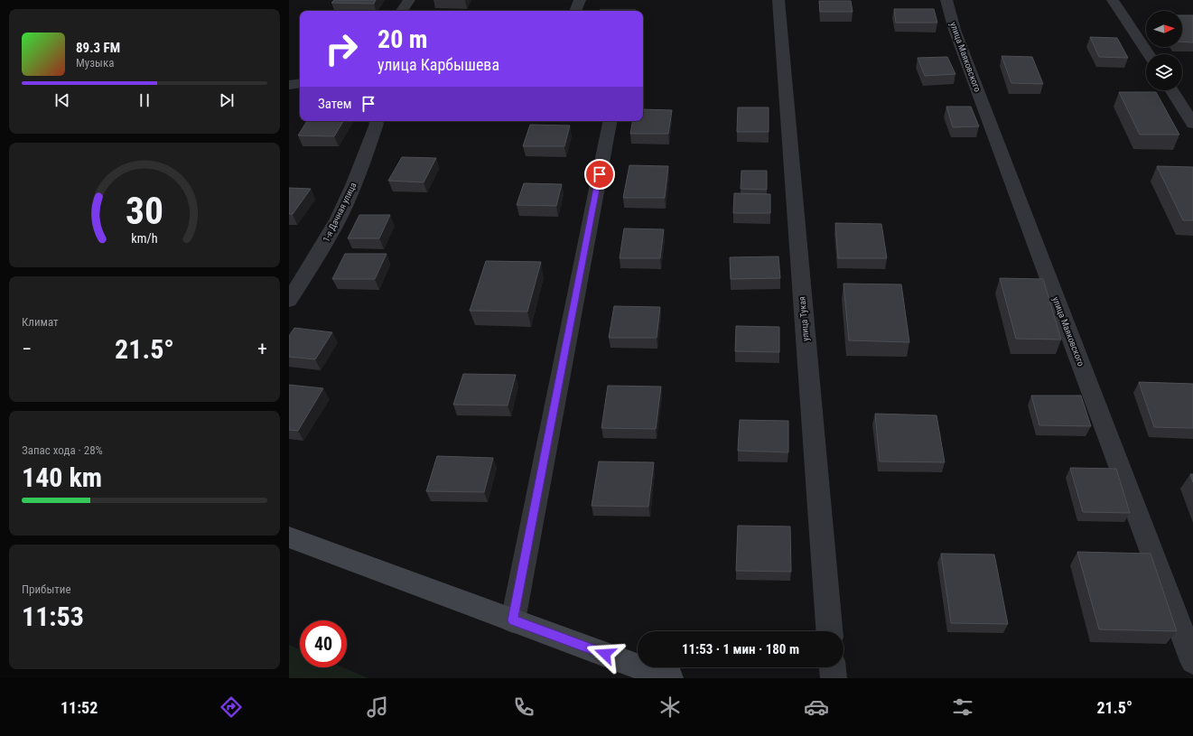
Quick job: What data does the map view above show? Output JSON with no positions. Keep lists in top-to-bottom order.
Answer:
{
  "streets": {
    "street": ["улица Маяковского", "1-я Дачная улица", "улица Тукая"]
  },
  "north": "right",
  "page": {
    "turn": ["20 m", "улица Карбышева"],
    "song": ["89.3 FM", "Музыка"],
    "then": "Затем",
    "tile": [
      "Климат",
      ["Запас хода · 28%", "140 km"],
      ["Прибытие", "11:53"]
    ],
    "heat": ["−", "21.5°", "+"],
    "limit": "40",
    "trip": "11:53 · 1 мин · 180 m",
    "tabs": ["11:52", "21.5°"],
    "gauge": ["30", "km/h"]
  }
}
